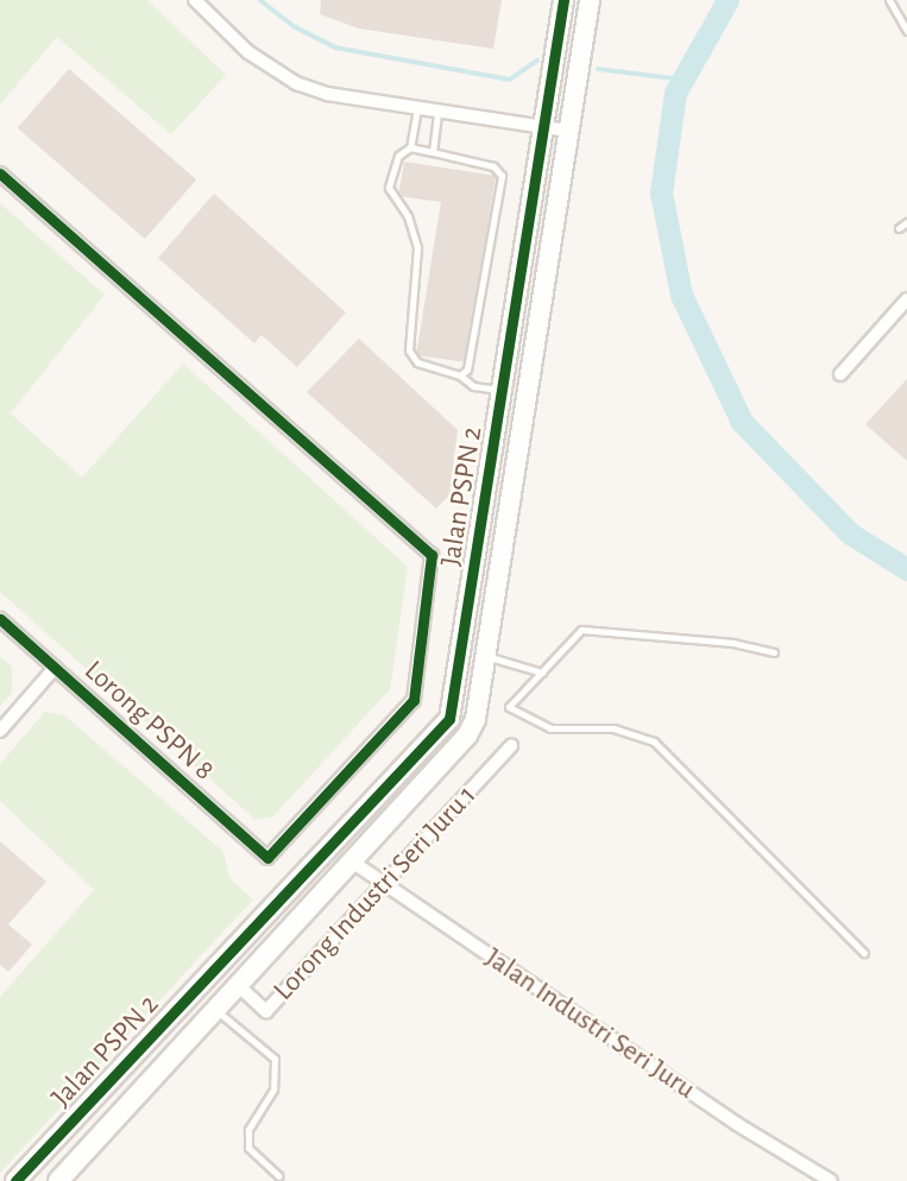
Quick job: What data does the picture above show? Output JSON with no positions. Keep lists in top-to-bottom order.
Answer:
{
  "streets": {
    "street": [
      "Jalan PSPN 2",
      "Lorong PSPN 8",
      "Lorong Industri Seri Juru 1",
      "Jalan Industri Seri Juru"
    ]
  },
  "crossings": [
    ["Jalan PSPN 2", "Lorong Industri Seri Juru 1"],
    ["Jalan PSPN 2", "Jalan Industri Seri Juru"],
    ["Lorong Industri Seri Juru 1", "Jalan Industri Seri Juru"]
  ]
}
